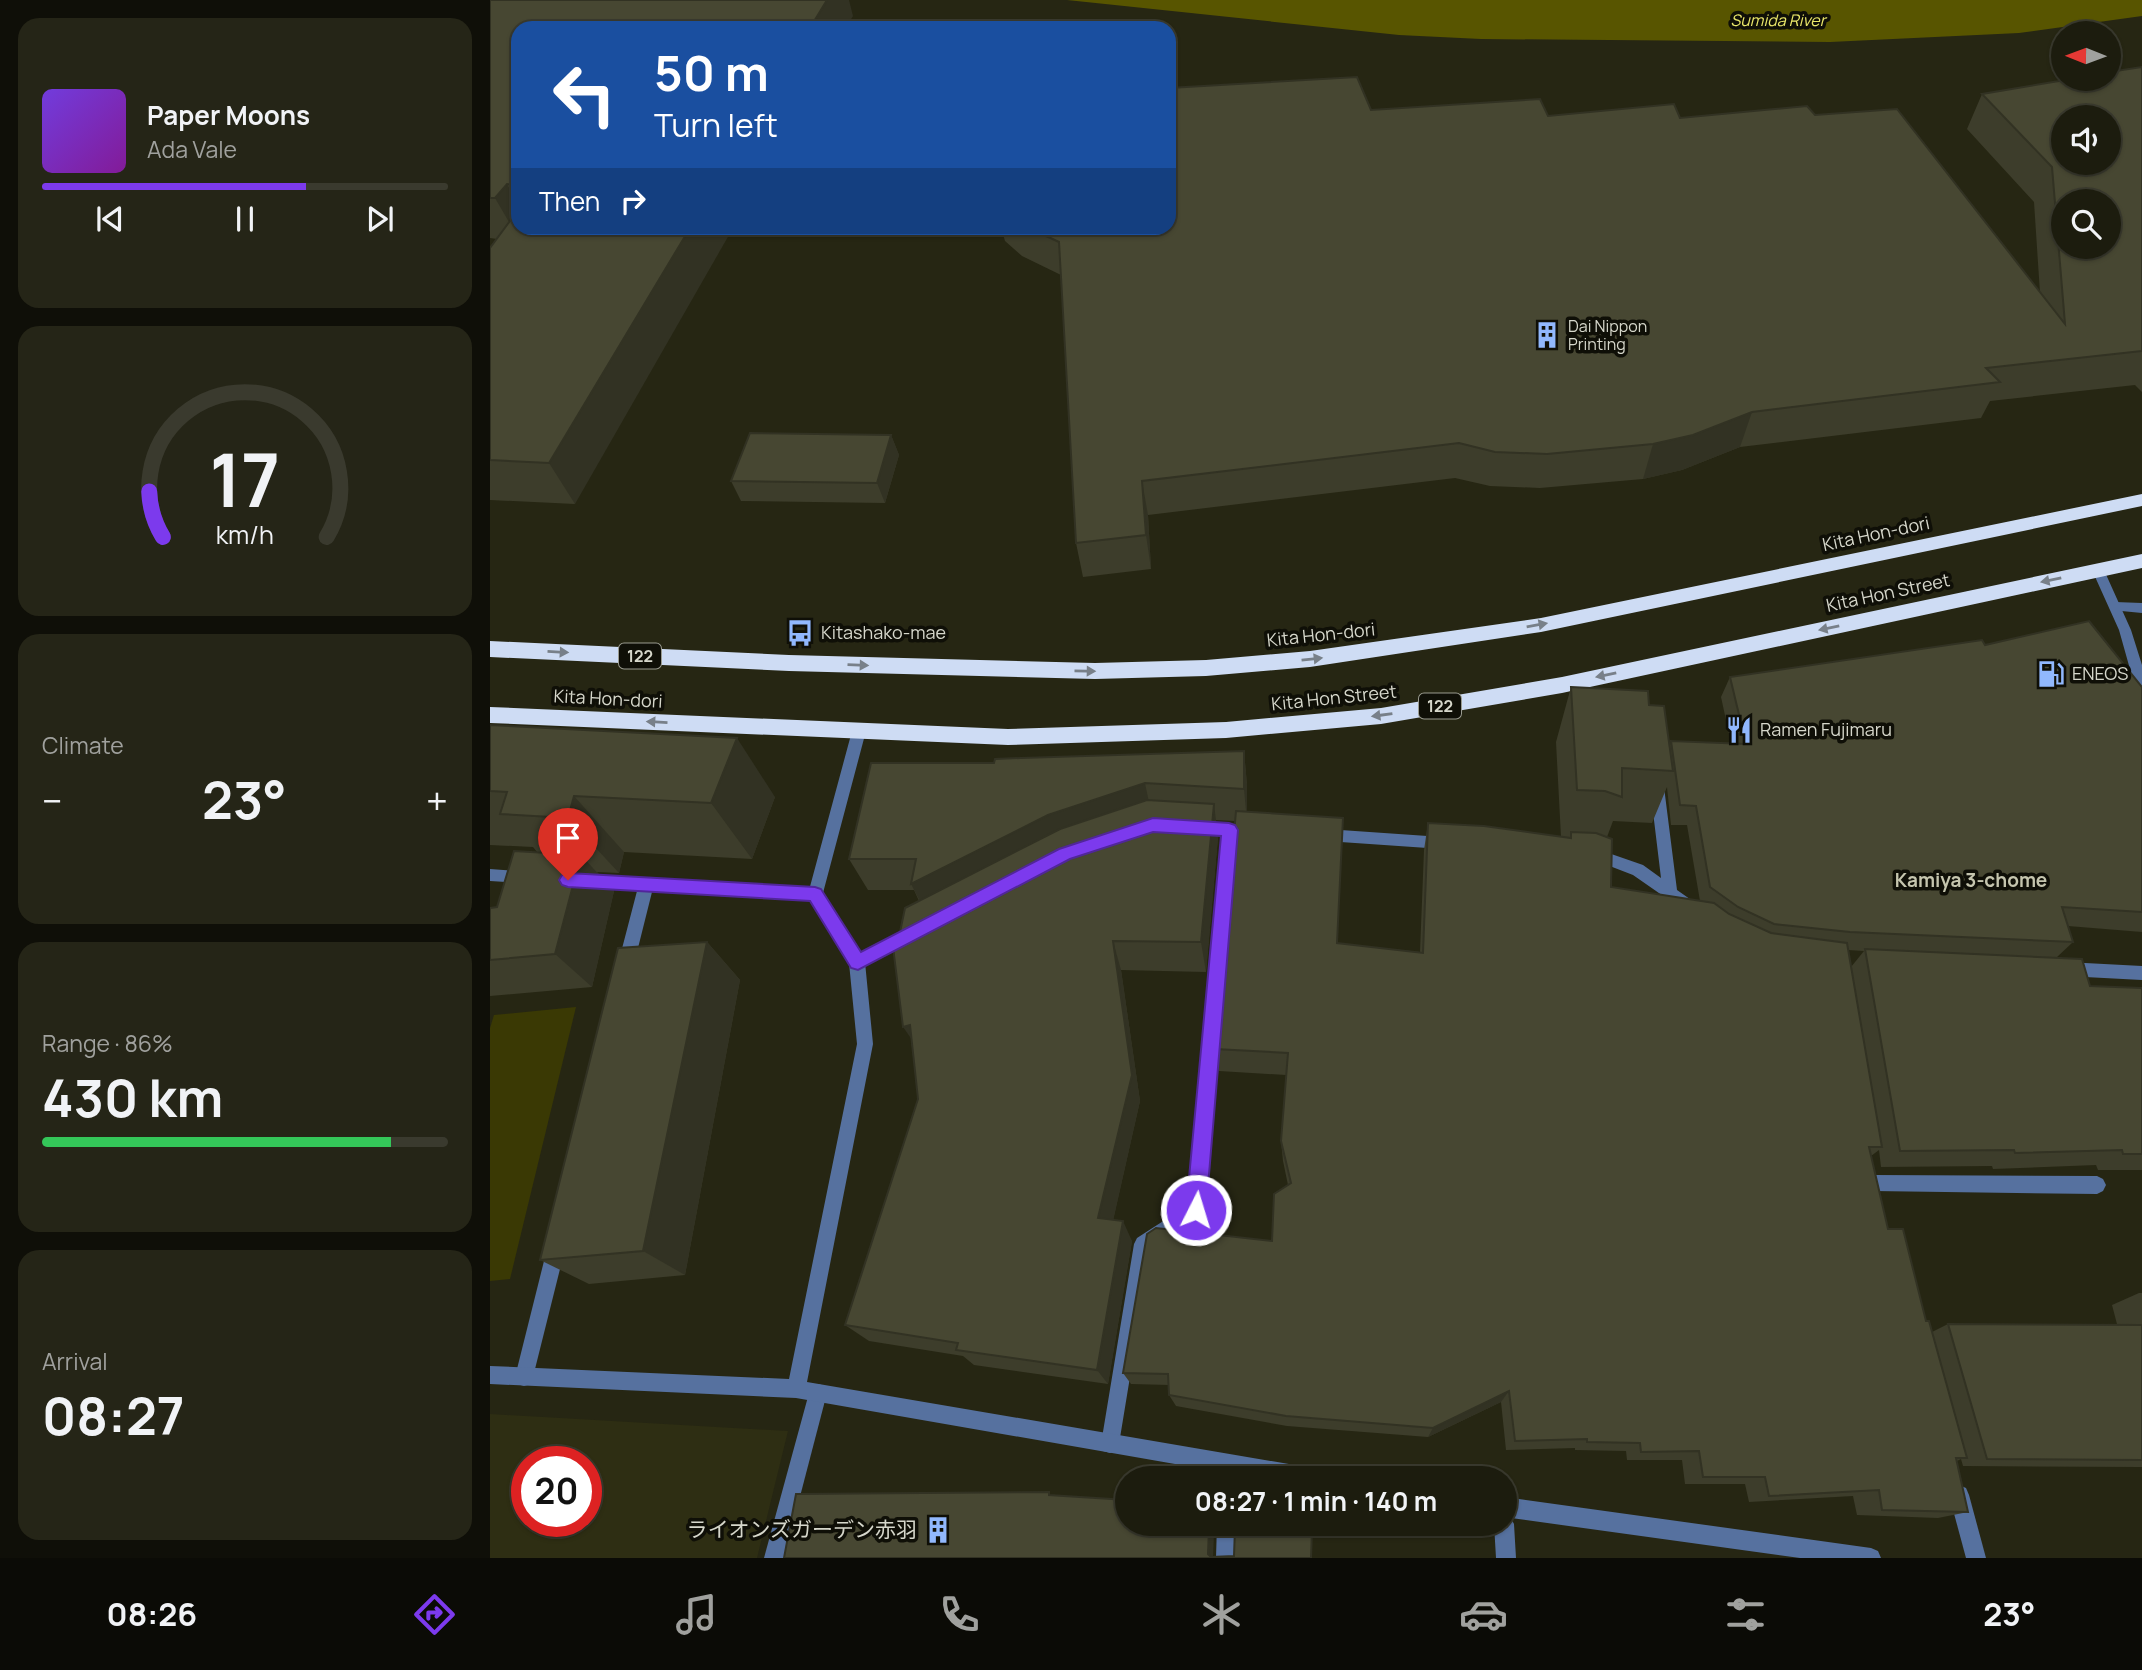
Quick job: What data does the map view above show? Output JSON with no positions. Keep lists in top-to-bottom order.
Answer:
{
  "streets": {
    "highway": ["Kita Hon-dori", "Kita Hon Street", "122"]
  },
  "one_way": ["Kita Hon-dori", "Kita Hon Street"],
  "districts": ["Kamiya 3-chome"],
  "water": ["Sumida River"],
  "places": {
    "building": ["Dai Nippon Printing", "ライオンズガーデン赤羽"],
    "bus stop": ["Kitashako-mae"],
    "fuel station": ["ENEOS"],
    "restaurant": ["Ramen Fujimaru"]
  },
  "north": "left",
  "page": {
    "turn": ["50 m", "Turn left"],
    "song": ["Paper Moons", "Ada Vale"],
    "then": "Then",
    "tile": [
      "Climate",
      ["Range · 86%", "430 km"],
      ["Arrival", "08:27"]
    ],
    "heat": ["−", "23°", "+"],
    "limit": "20",
    "trip": "08:27 · 1 min · 140 m",
    "tabs": ["08:26", "23°"],
    "gauge": ["17", "km/h"]
  }
}
